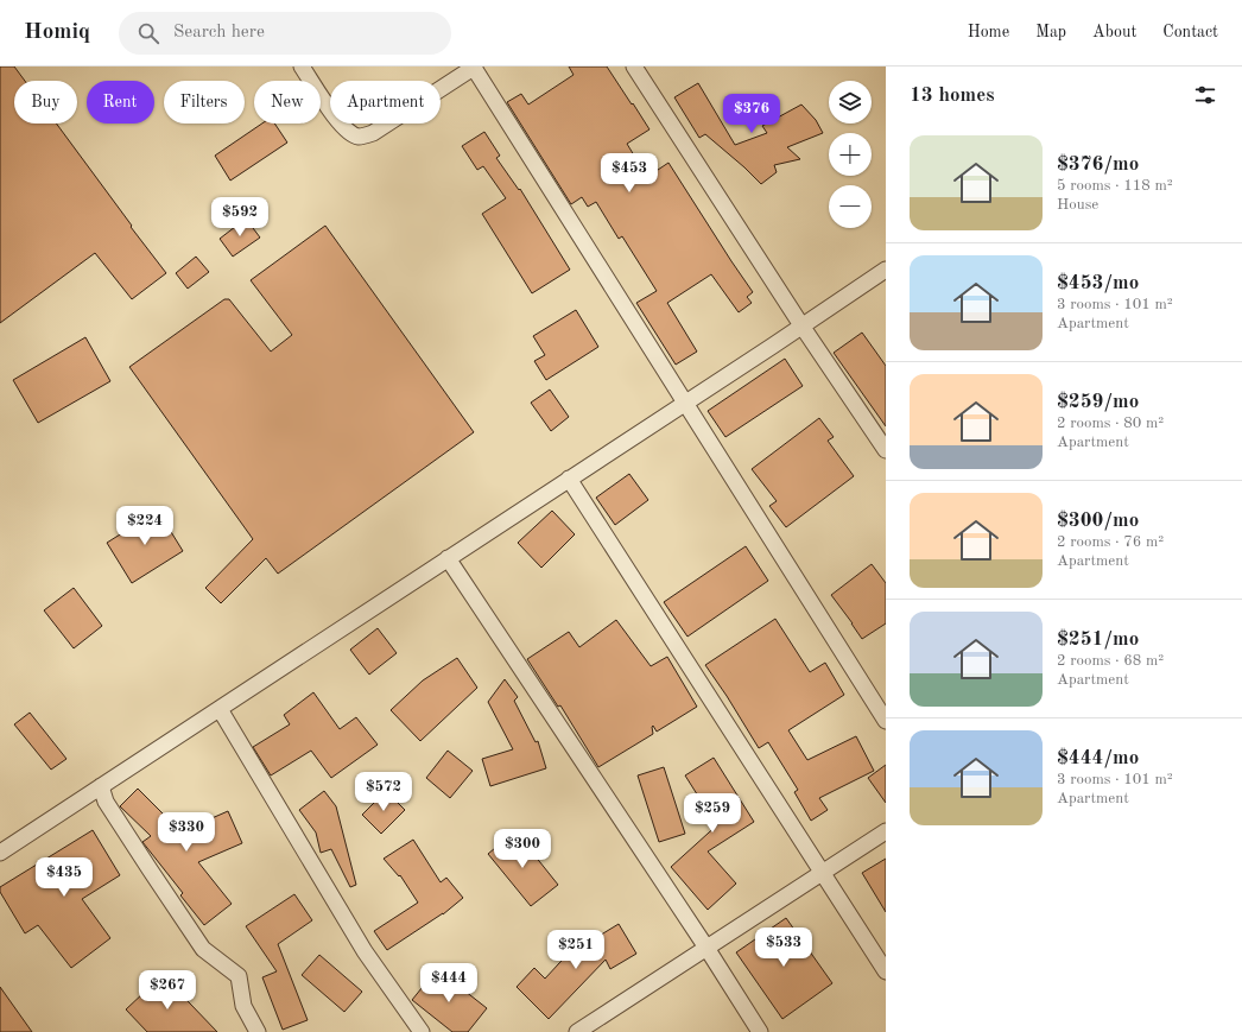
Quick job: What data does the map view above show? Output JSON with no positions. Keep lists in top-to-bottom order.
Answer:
{
  "page": {
    "header": "Homiq",
    "search": "Search here",
    "nav": [
      "Home",
      "Map",
      "About",
      "Contact"
    ],
    "heading": "13 homes",
    "map_buttons": ["+", "−"],
    "chip": [
      "Buy",
      "Rent",
      "Filters",
      "New",
      "Apartment"
    ],
    "price": [
      "$376",
      "$453",
      "$592",
      "$224",
      "$572",
      "$259",
      "$330",
      "$300",
      "$435",
      "$533",
      "$251",
      "$444",
      "$267"
    ],
    "list": [
      {
        "name": "$376/mo",
        "note": "5 rooms · 118 m² · House"
      },
      {
        "name": "$453/mo",
        "note": "3 rooms · 101 m² · Apartment"
      },
      {
        "name": "$259/mo",
        "note": "2 rooms · 80 m² · Apartment"
      },
      {
        "name": "$300/mo",
        "note": "2 rooms · 76 m² · Apartment"
      },
      {
        "name": "$251/mo",
        "note": "2 rooms · 68 m² · Apartment"
      },
      {
        "name": "$444/mo",
        "note": "3 rooms · 101 m² · Apartment"
      }
    ]
  }
}
